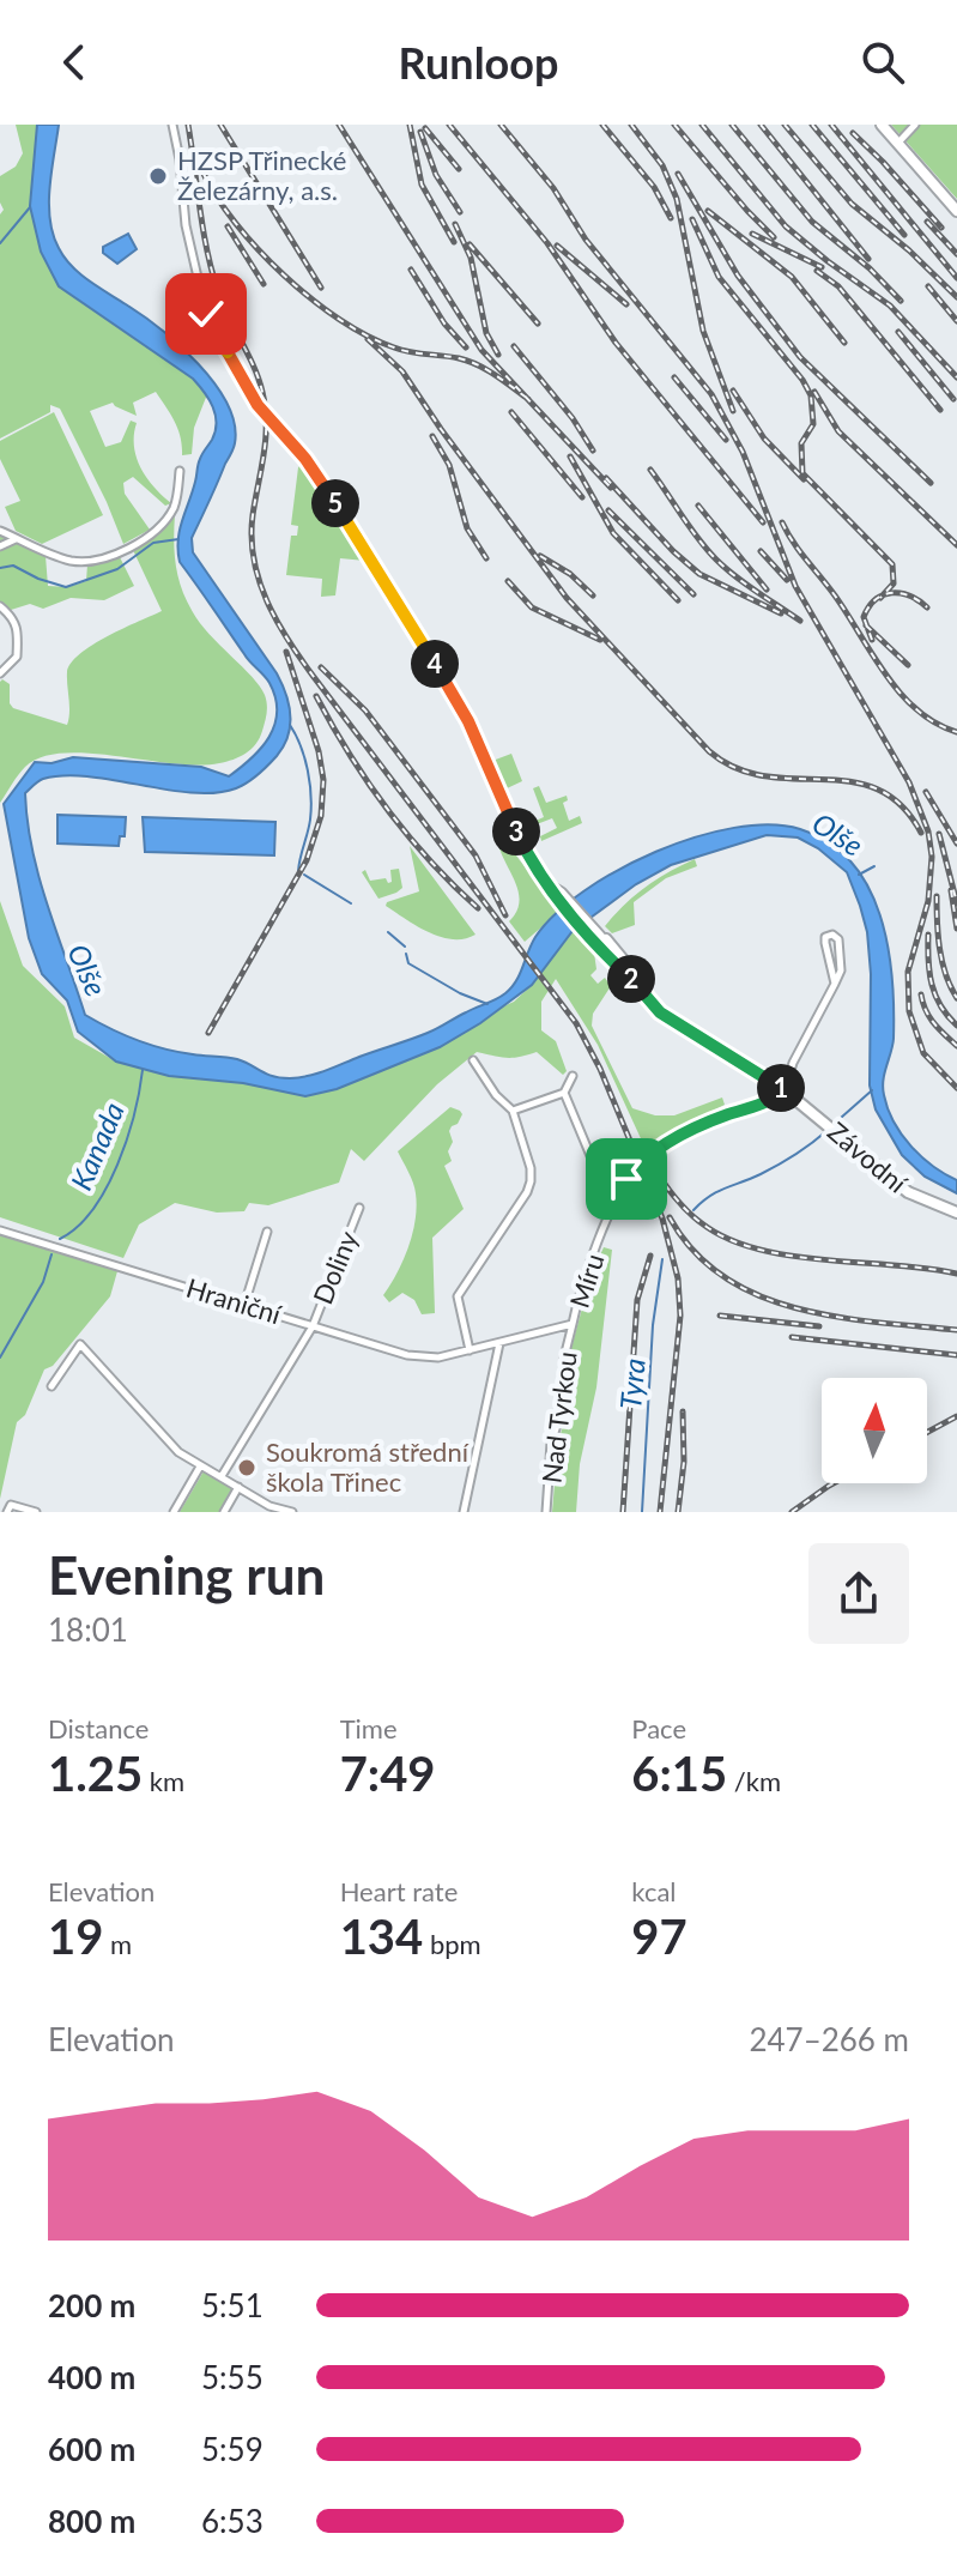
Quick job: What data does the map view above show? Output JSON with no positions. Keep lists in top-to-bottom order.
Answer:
{
  "streets": {
    "street": [
      "Závodní",
      "Doliny",
      "Míru",
      "Hraniční",
      "Nad Tyrkou"
    ]
  },
  "crossings": [
    ["Závodní", "Míru"],
    ["Doliny", "Hraniční"],
    ["Míru", "Hraniční"],
    ["Míru", "Nad Tyrkou"]
  ],
  "water": ["Olše", "Kanada", "Tyra"],
  "places": ["HZSP Třinecké Železárny, a.s.", "Soukromá střední škola Třinec"],
  "north": "top",
  "page": {
    "header": "Runloop",
    "pins": [
      "5",
      "4",
      "3",
      "2",
      "1"
    ],
    "heading": ["Evening run", "18:01"],
    "stats": [
      ["Distance", "1.25 km"],
      ["Time", "7:49"],
      ["Pace", "6:15 /km"],
      ["Elevation", "19 m"],
      ["Heart rate", "134 bpm"],
      ["kcal", "97"]
    ],
    "chart": ["Elevation", "247–266 m"],
    "list": [
      {
        "name": "200 m",
        "note": "5:51"
      },
      {
        "name": "400 m",
        "note": "5:55"
      },
      {
        "name": "600 m",
        "note": "5:59"
      },
      {
        "name": "800 m",
        "note": "6:53"
      }
    ]
  }
}
